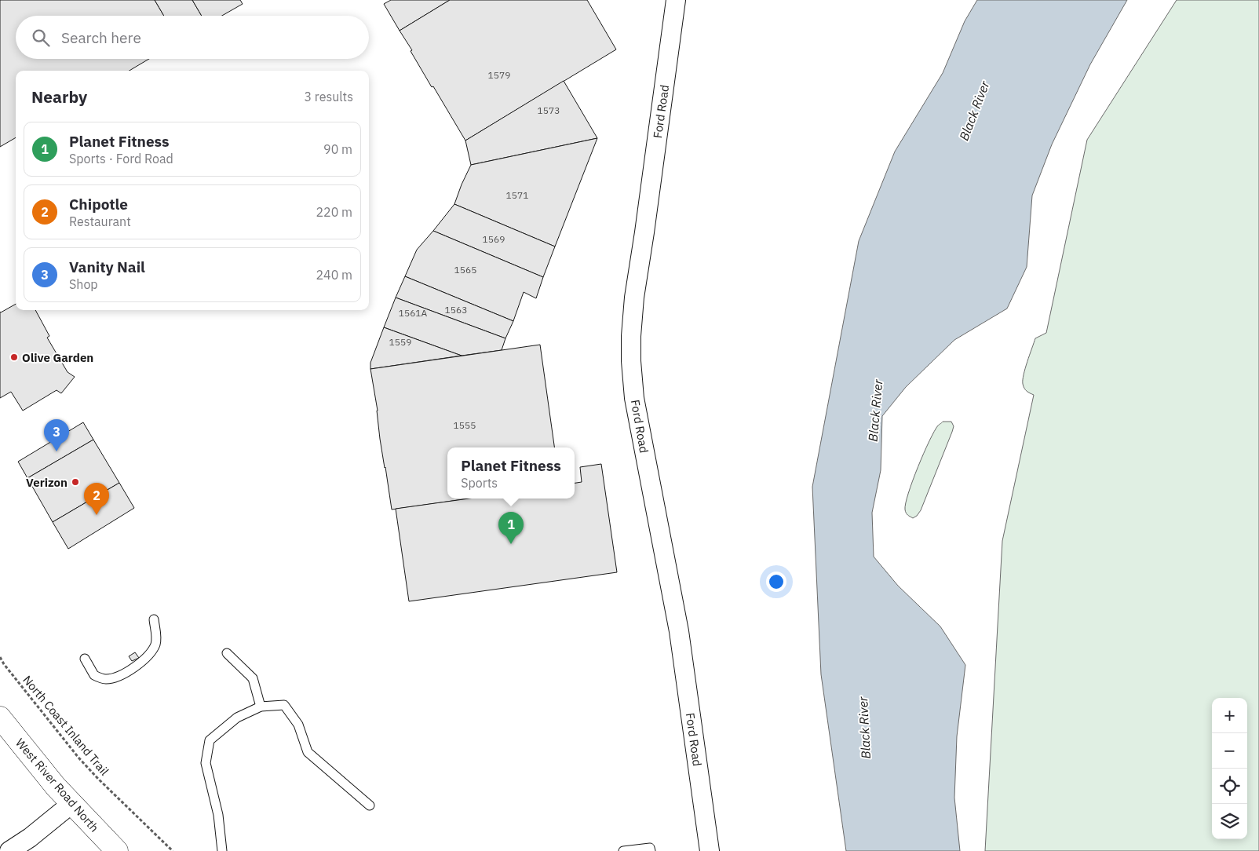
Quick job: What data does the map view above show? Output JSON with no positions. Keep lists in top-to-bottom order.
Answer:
{
  "streets": {
    "street": ["Ford Road", "West River Road North"],
    "path": ["North Coast Inland Trail"]
  },
  "water": ["Black River"],
  "places": ["Olive Garden", "Verizon"],
  "house_numbers": [
    "1579",
    "1573",
    "1571",
    "1569",
    "1565",
    "1563",
    "1561A",
    "1559",
    "1555"
  ],
  "page": {
    "search": "Search here",
    "heading": ["Nearby", "3 results"],
    "list": [
      {
        "mark": "1",
        "name": "Planet Fitness",
        "note": "Sports · Ford Road",
        "value": "90 m"
      },
      {
        "mark": "2",
        "name": "Chipotle",
        "note": "Restaurant",
        "value": "220 m"
      },
      {
        "mark": "3",
        "name": "Vanity Nail",
        "note": "Shop",
        "value": "240 m"
      }
    ],
    "pins": ["3", "2", "1"],
    "popup": ["Planet Fitness", "Sports"],
    "map_buttons": ["+", "−"]
  }
}
